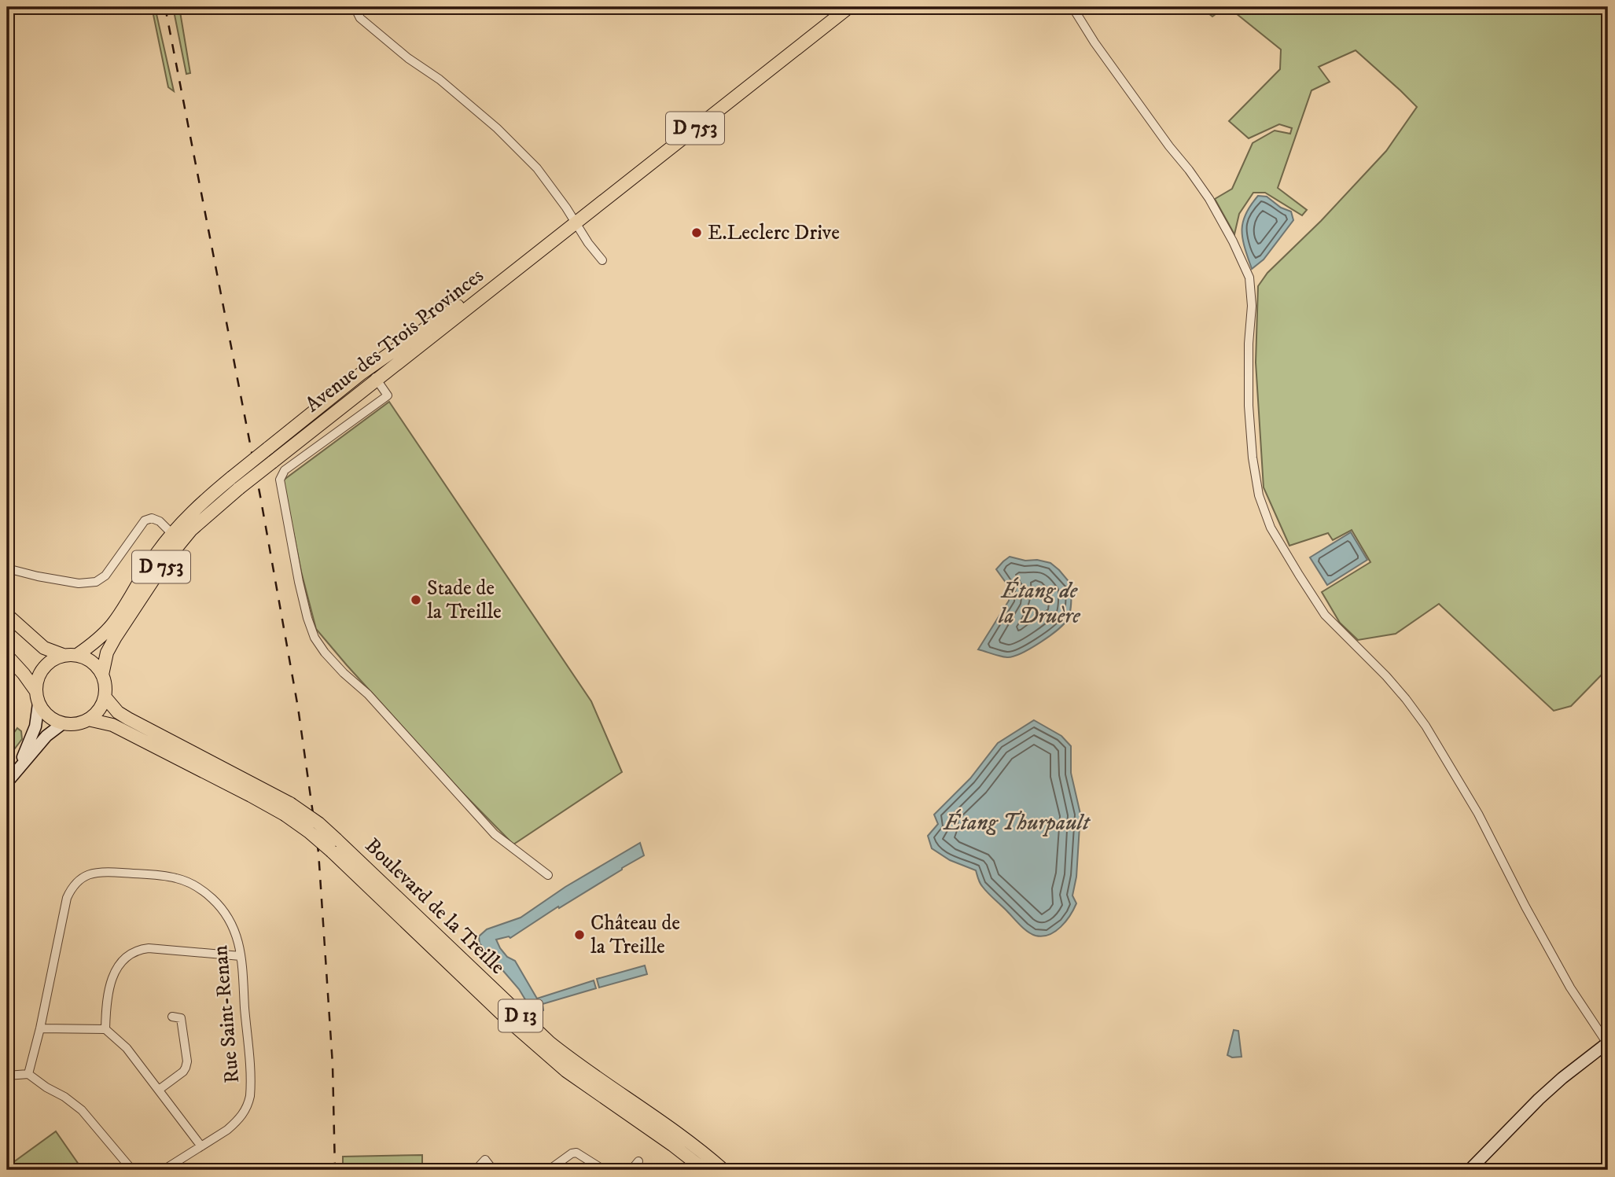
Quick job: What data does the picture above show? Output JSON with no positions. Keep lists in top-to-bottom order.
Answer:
{
  "streets": {
    "main road": [
      "D 753",
      "Avenue des Trois Provinces",
      "Boulevard de la Treille",
      "D 13"
    ],
    "street": ["Rue Saint-Renan"]
  },
  "crossings": [
    ["D 753", "Avenue des Trois Provinces"],
    ["D 753", "Boulevard de la Treille"]
  ],
  "water": ["Étang de la Druère", "Étang Thurpault"],
  "places": ["E.Leclerc Drive", "Stade de la Treille", "Château de la Treille"]
}
